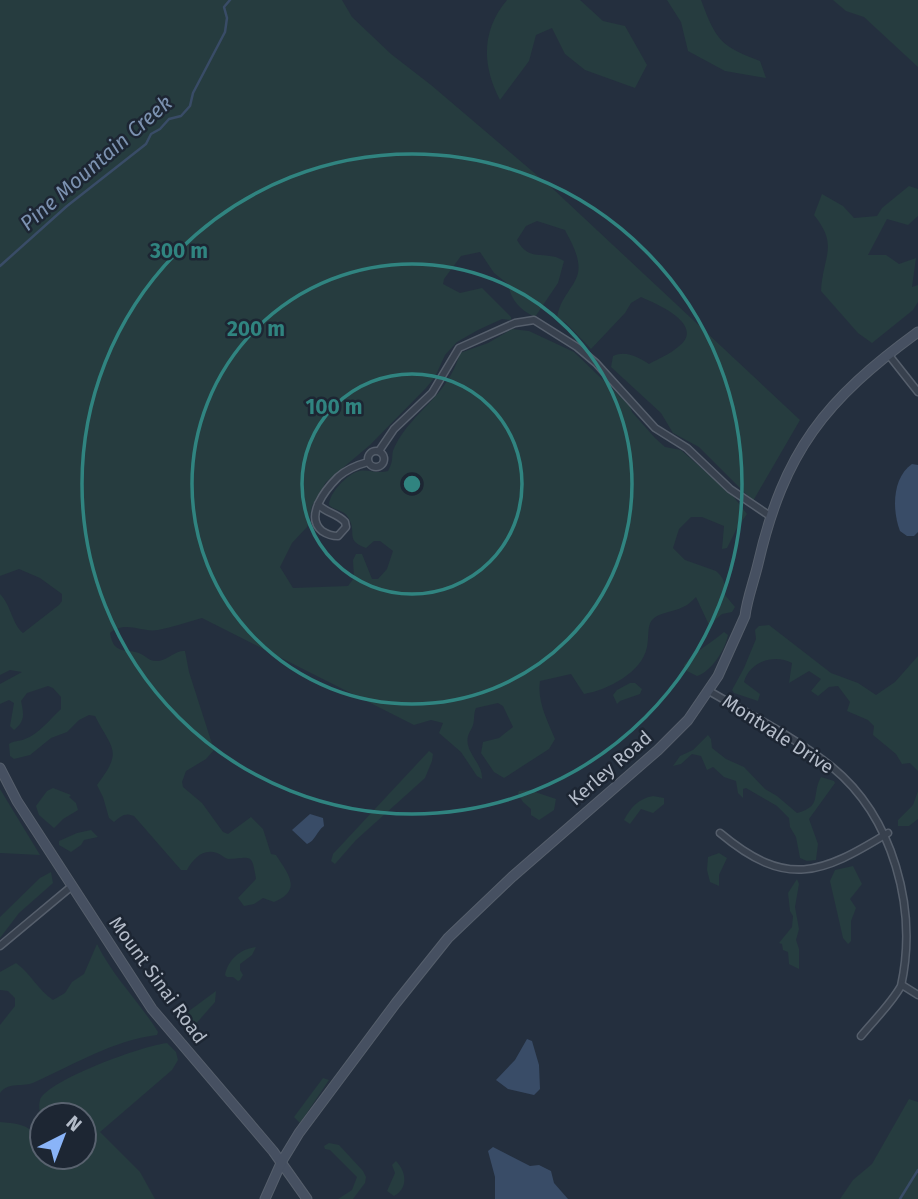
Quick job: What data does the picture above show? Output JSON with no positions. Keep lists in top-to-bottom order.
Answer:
{
  "streets": {
    "street": ["Montvale Drive", "Kerley Road", "Mount Sinai Road"]
  },
  "crossings": [
    ["Montvale Drive", "Kerley Road"],
    ["Kerley Road", "Mount Sinai Road"]
  ],
  "water": ["Pine Mountain Creek"],
  "north": "top right",
  "rings": ["300 m", "200 m", "100 m"]
}
